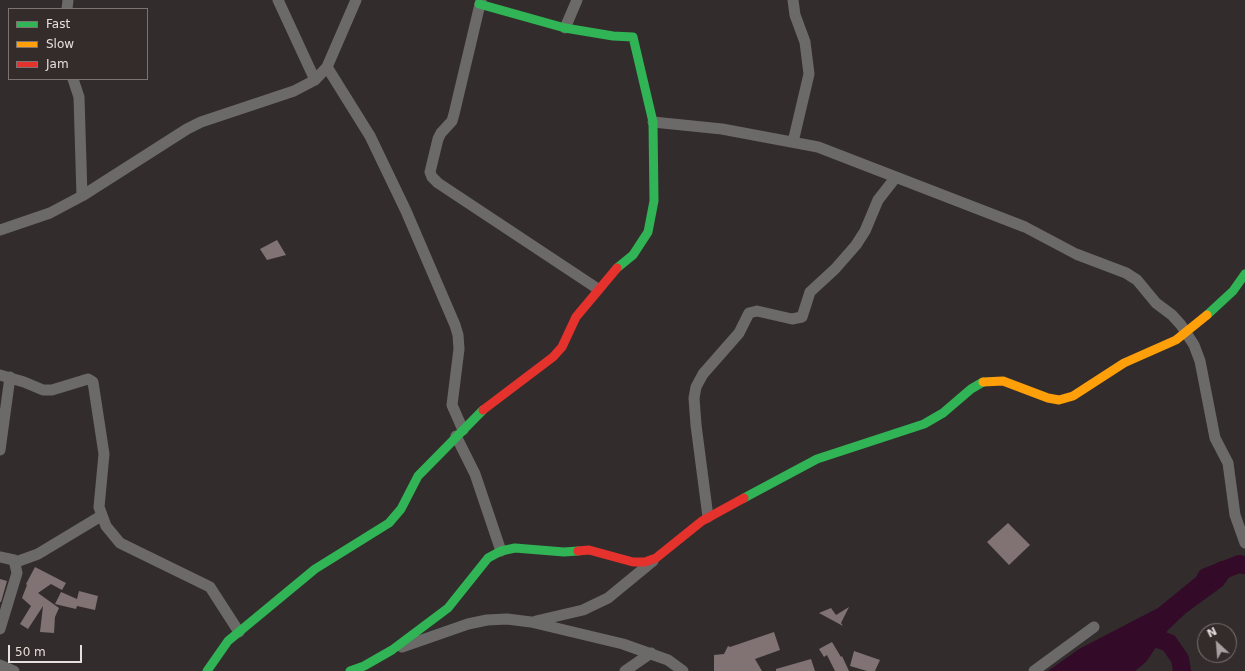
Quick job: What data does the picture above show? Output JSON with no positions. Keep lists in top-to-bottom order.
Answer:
{
  "legend": ["Fast", "Slow", "Jam"],
  "scale_bar": "50 m",
  "north": "top left"
}
